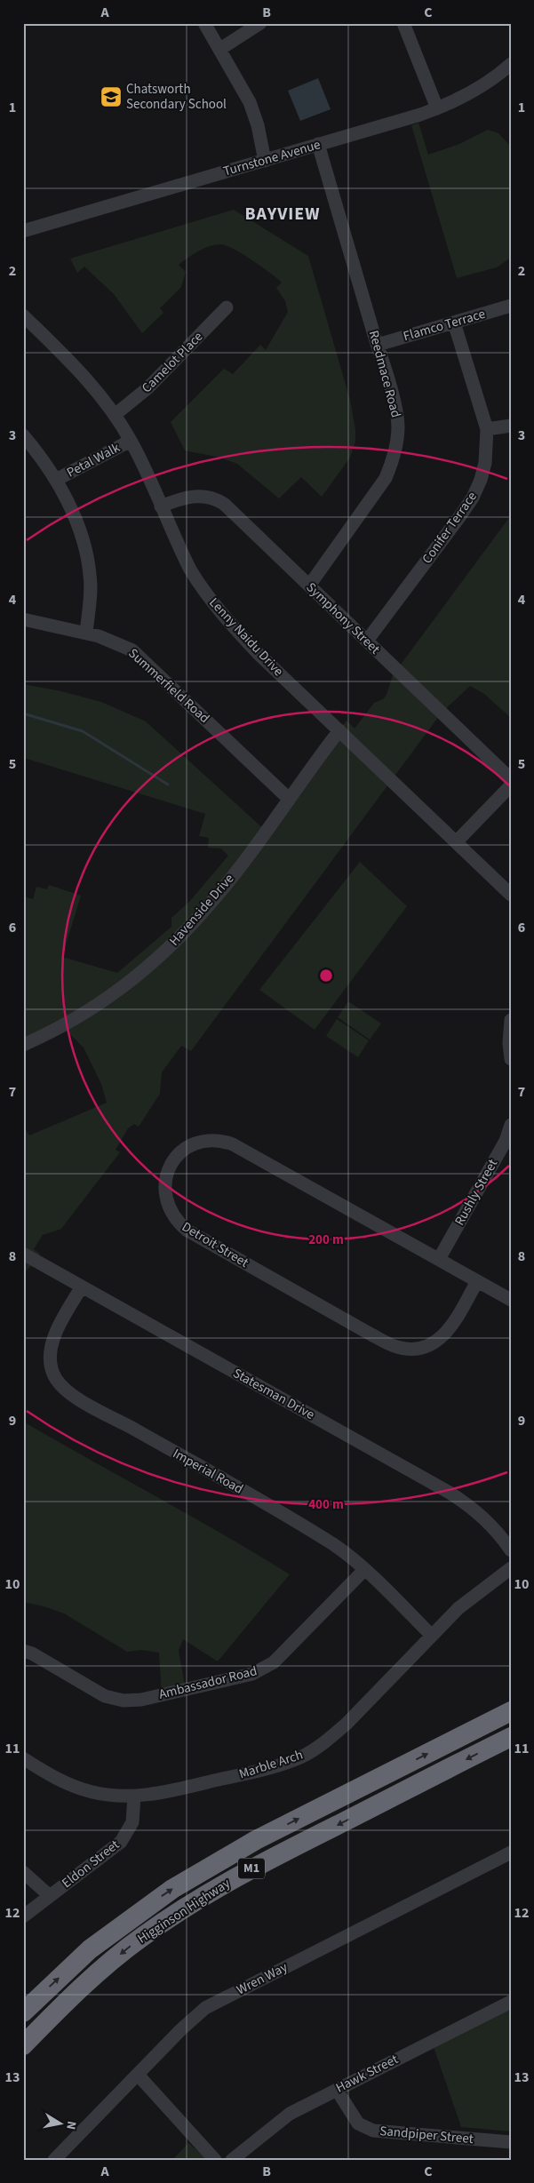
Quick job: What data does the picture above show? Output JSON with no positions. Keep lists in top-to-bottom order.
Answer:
{
  "streets": {
    "highway": ["M1", "Higginson Highway"],
    "street": [
      "Turnstone Avenue",
      "Flamco Terrace",
      "Camelot Place",
      "Reedmace Road",
      "Petal Walk",
      "Conifer Terrace",
      "Symphony Street",
      "Lenny Naidu Drive",
      "Summerfield Road",
      "Havenside Drive",
      "Rushly Street",
      "Detroit Street",
      "Statesman Drive",
      "Imperial Road",
      "Ambassador Road",
      "Marble Arch",
      "Eldon Street",
      "Wren Way",
      "Hawk Street",
      "Sandpiper Street"
    ]
  },
  "crossings": [
    ["Turnstone Avenue", "Reedmace Road"],
    ["Flamco Terrace", "Reedmace Road"],
    ["Flamco Terrace", "Conifer Terrace"],
    ["Camelot Place", "Lenny Naidu Drive"],
    ["Reedmace Road", "Symphony Street"],
    ["Petal Walk", "Lenny Naidu Drive"],
    ["Conifer Terrace", "Symphony Street"],
    ["Symphony Street", "Lenny Naidu Drive"],
    ["Lenny Naidu Drive", "Havenside Drive"],
    ["Summerfield Road", "Havenside Drive"],
    ["Rushly Street", "Detroit Street"],
    ["Statesman Drive", "Imperial Road"],
    ["Imperial Road", "Ambassador Road"],
    ["Imperial Road", "Marble Arch"],
    ["Marble Arch", "Eldon Street"],
    ["Hawk Street", "Sandpiper Street"]
  ],
  "districts": ["BAYVIEW"],
  "places": {
    "school or university": ["Chatsworth Secondary School"]
  },
  "north": "right",
  "grid": {
    "columns": ["A", "B", "C"],
    "rows": [
      "1",
      "2",
      "3",
      "4",
      "5",
      "6",
      "7",
      "8",
      "9",
      "10",
      "11",
      "12",
      "13"
    ]
  },
  "rings": ["200 m", "400 m"]
}
